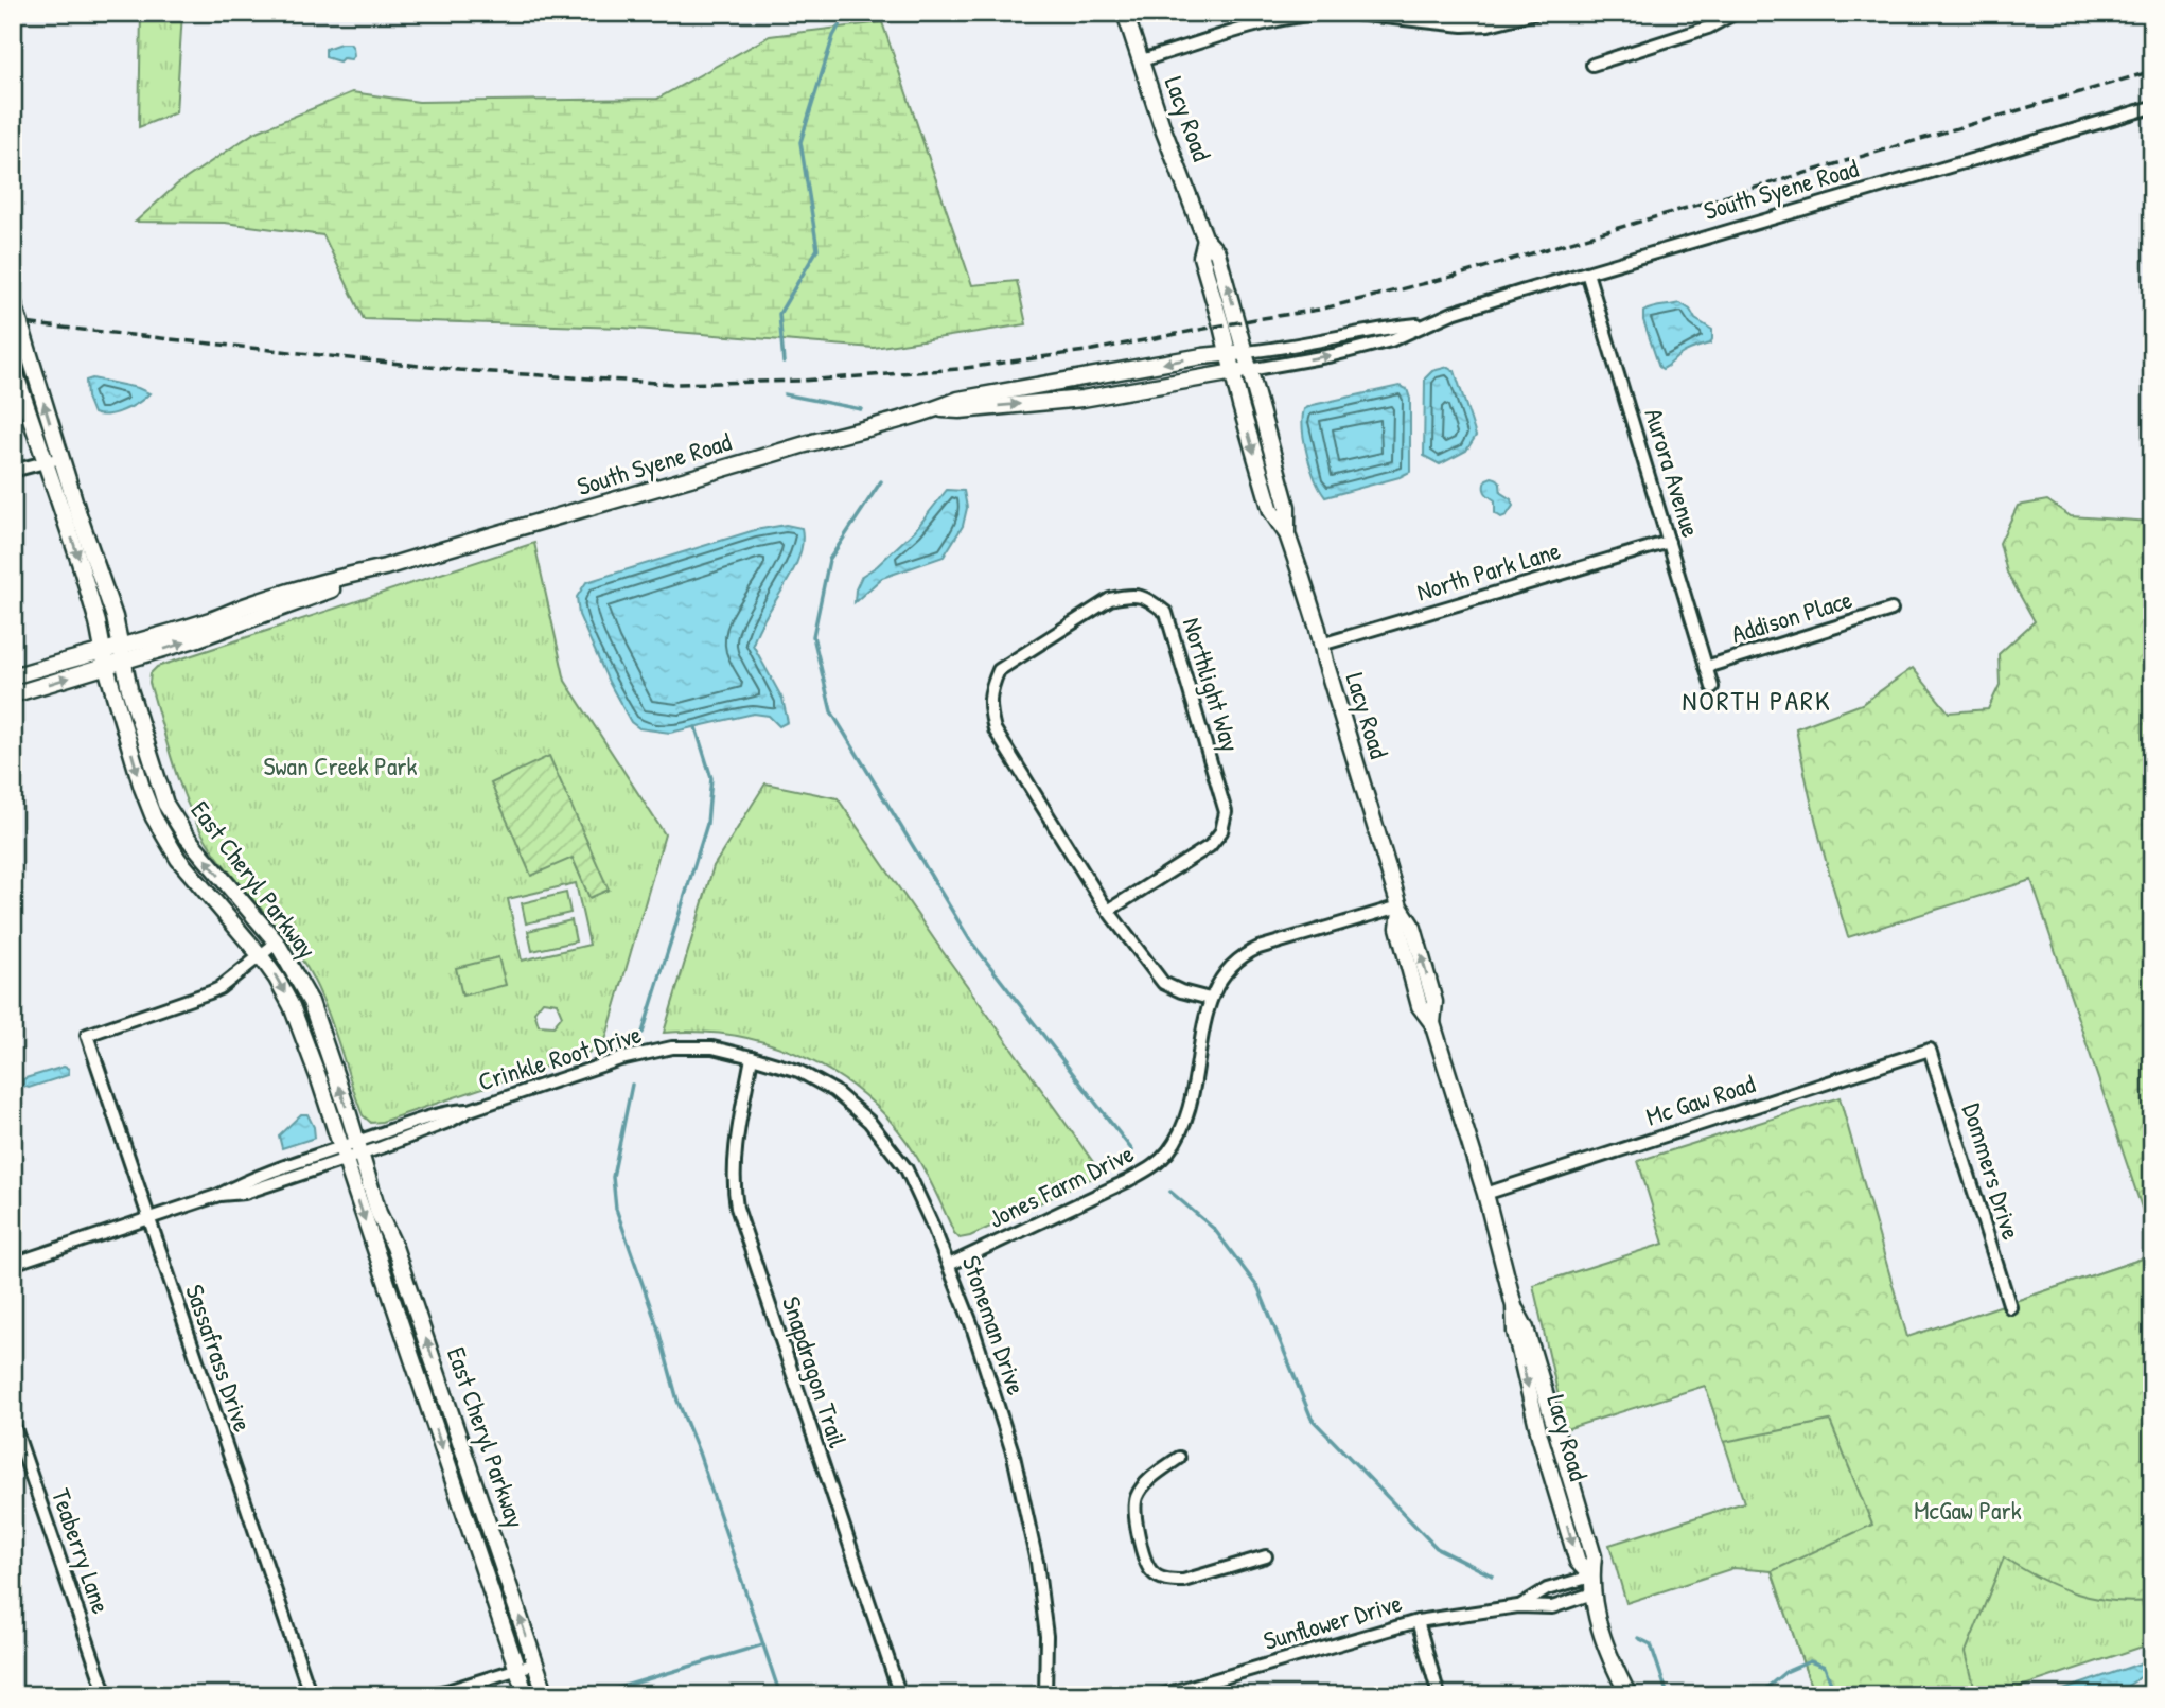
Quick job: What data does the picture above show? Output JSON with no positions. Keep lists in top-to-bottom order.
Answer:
{
  "streets": {
    "street": [
      "Lacy Road",
      "South Syene Road",
      "Aurora Avenue",
      "North Park Lane",
      "Addison Place",
      "Northlight Way",
      "East Cheryl Parkway",
      "Crinkle Root Drive",
      "Mc Gaw Road",
      "Dommers Drive",
      "Jones Farm Drive",
      "Stoneman Drive",
      "Sassafrass Drive",
      "Snapdragon Trail",
      "Teaberry Lane",
      "Sunflower Drive"
    ]
  },
  "crossings": [
    ["Lacy Road", "South Syene Road"],
    ["Lacy Road", "North Park Lane"],
    ["Lacy Road", "Mc Gaw Road"],
    ["Lacy Road", "Jones Farm Drive"],
    ["Lacy Road", "Sunflower Drive"],
    ["South Syene Road", "Aurora Avenue"],
    ["South Syene Road", "East Cheryl Parkway"],
    ["Aurora Avenue", "North Park Lane"],
    ["Aurora Avenue", "Addison Place"],
    ["Northlight Way", "Jones Farm Drive"],
    ["East Cheryl Parkway", "Crinkle Root Drive"],
    ["East Cheryl Parkway", "Sassafrass Drive"],
    ["Crinkle Root Drive", "Stoneman Drive"],
    ["Crinkle Root Drive", "Sassafrass Drive"],
    ["Crinkle Root Drive", "Snapdragon Trail"],
    ["Mc Gaw Road", "Dommers Drive"],
    ["Jones Farm Drive", "Stoneman Drive"],
    ["Stoneman Drive", "Snapdragon Trail"]
  ],
  "districts": ["NORTH PARK"],
  "parks": ["Swan Creek Park", "McGaw Park"]
}
